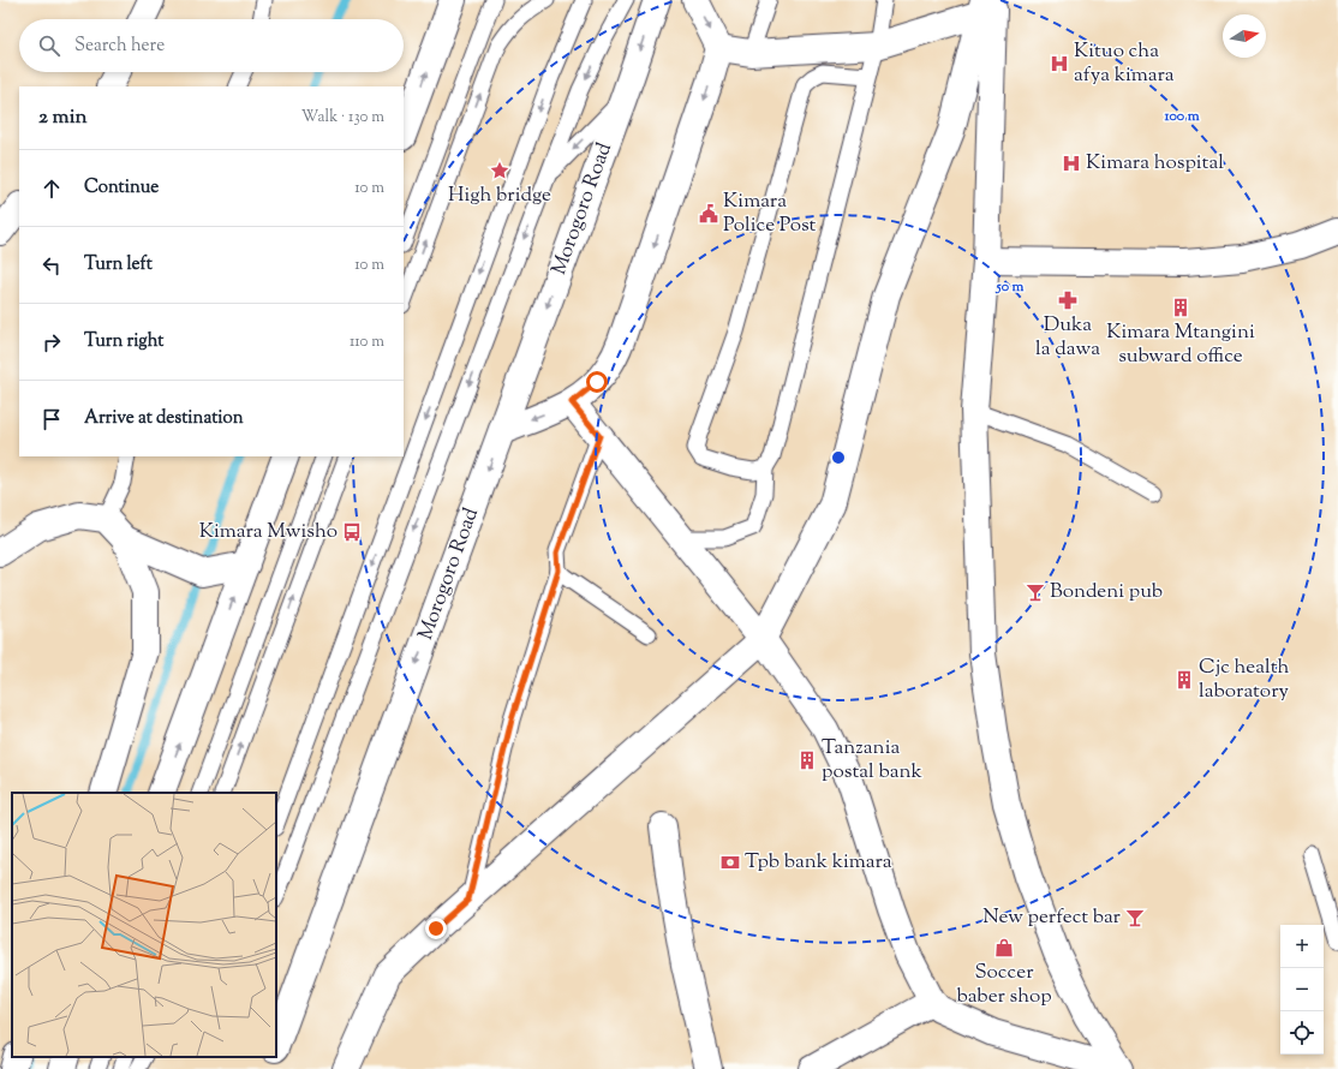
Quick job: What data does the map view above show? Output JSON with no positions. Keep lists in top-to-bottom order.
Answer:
{
  "streets": {
    "main road": ["Morogoro Road"]
  },
  "places": {
    "hospital": ["Kituo cha afya kimara", "Kimara hospital"],
    "place": ["High bridge"],
    "public building": ["Kimara Police Post"],
    "pharmacy": ["Duka la dawa"],
    "building": ["Kimara Mtangini subward office", "Cjc health laboratory", "Tanzania postal bank"],
    "bus stop": ["Kimara Mwisho"],
    "bar": ["Bondeni pub", "New perfect bar"],
    "bank": ["Tpb bank kimara"],
    "shop": ["Soccer baber shop"]
  },
  "north": "right",
  "page": {
    "search": "Search here",
    "heading": ["2 min", "Walk · 130 m"],
    "list": [
      ["Continue", "10 m"],
      ["Turn left", "10 m"],
      ["Turn right", "110 m"],
      "Arrive at destination"
    ],
    "map_buttons": ["+", "−"]
  },
  "rings": ["100 m", "50 m"]
}
